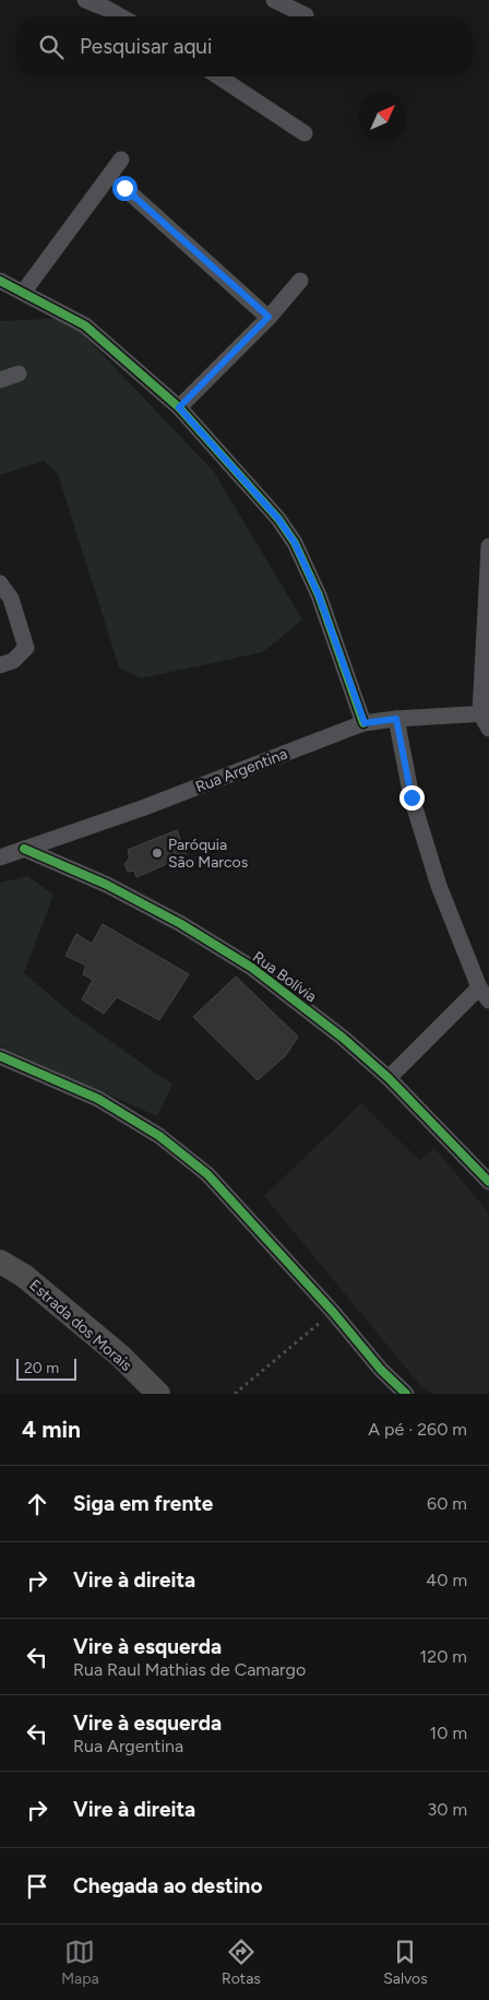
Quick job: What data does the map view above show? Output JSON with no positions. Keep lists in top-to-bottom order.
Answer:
{
  "streets": {
    "main road": ["Estrada dos Morais"],
    "street": ["Rua Argentina", "Rua Bolívia"]
  },
  "crossings": [
    ["Rua Argentina", "Rua Bolívia"]
  ],
  "places": ["Paróquia São Marcos"],
  "scale_bar": "20 m",
  "north": "top right",
  "page": {
    "search": "Pesquisar aqui",
    "scale": "20 m",
    "heading": ["4 min", "A pé · 260 m"],
    "list": [
      ["Siga em frente", "60 m"],
      ["Vire à direita", "40 m"],
      ["Vire à esquerda", "Rua Raul Mathias de Camargo", "120 m"],
      ["Vire à esquerda", "Rua Argentina", "10 m"],
      ["Vire à direita", "30 m"],
      "Chegada ao destino"
    ],
    "nav": ["Mapa", "Rotas", "Salvos"]
  }
}
